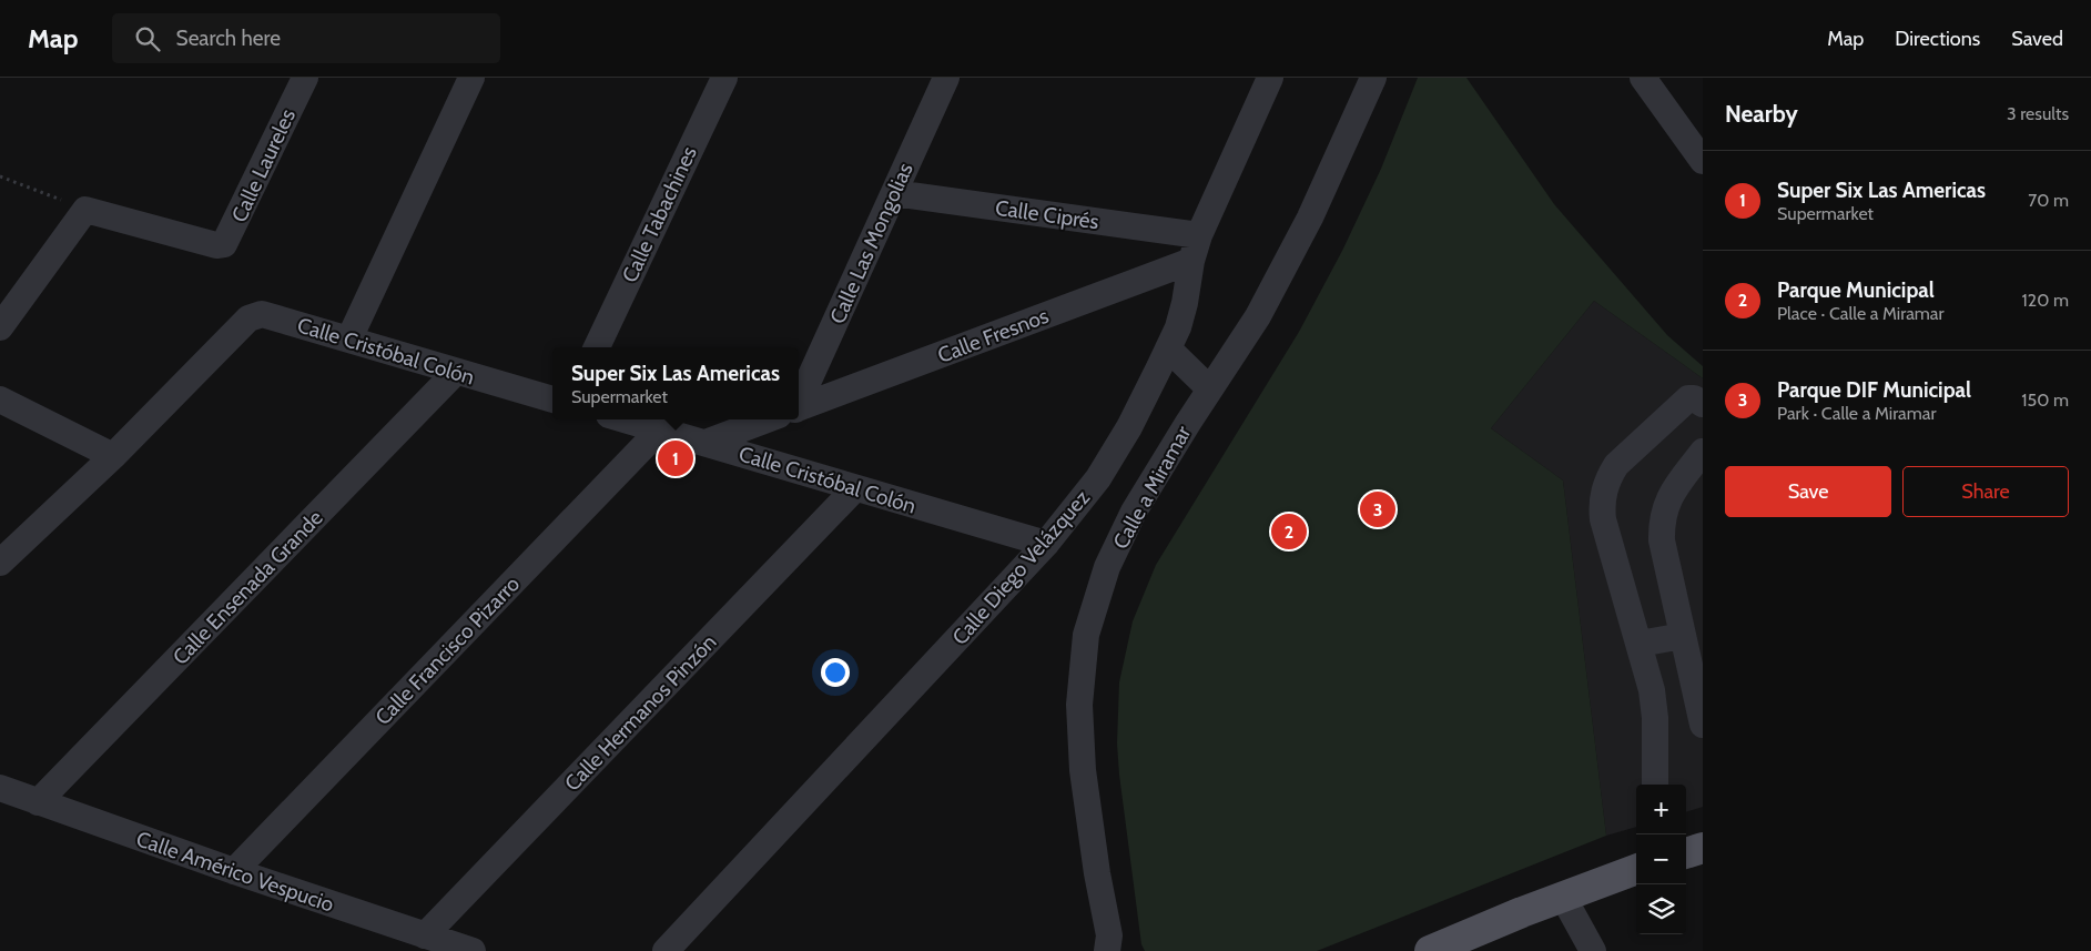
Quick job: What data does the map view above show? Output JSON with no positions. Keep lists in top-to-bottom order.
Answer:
{
  "streets": {
    "street": [
      "Calle Laureles",
      "Calle Tabachines",
      "Calle Ciprés",
      "Calle Las Mongolias",
      "Calle Fresnos",
      "Calle Cristóbal Colón",
      "Calle a Miramar",
      "Calle Diego Velázquez",
      "Calle Ensenada Grande",
      "Calle Francisco Pizarro",
      "Calle Hermanos Pinzón",
      "Calle Américo Vespucio"
    ]
  },
  "crossings": [
    ["Calle Ciprés", "Calle Las Mongolias"],
    ["Calle Ciprés", "Calle Diego Velázquez"],
    ["Calle Fresnos", "Calle Cristóbal Colón"],
    ["Calle Fresnos", "Calle Diego Velázquez"],
    ["Calle Cristóbal Colón", "Calle Diego Velázquez"],
    ["Calle Cristóbal Colón", "Calle Ensenada Grande"],
    ["Calle Cristóbal Colón", "Calle Francisco Pizarro"],
    ["Calle Cristóbal Colón", "Calle Hermanos Pinzón"],
    ["Calle Ensenada Grande", "Calle Américo Vespucio"],
    ["Calle Francisco Pizarro", "Calle Américo Vespucio"],
    ["Calle Hermanos Pinzón", "Calle Américo Vespucio"]
  ],
  "page": {
    "header": "Map",
    "search": "Search here",
    "nav": ["Map", "Directions", "Saved"],
    "heading": ["Nearby", "3 results"],
    "list": [
      {
        "mark": "1",
        "name": "Super Six Las Americas",
        "note": "Supermarket",
        "value": "70 m"
      },
      {
        "mark": "2",
        "name": "Parque Municipal",
        "note": "Place · Calle a Miramar",
        "value": "120 m"
      },
      {
        "mark": "3",
        "name": "Parque DIF Municipal",
        "note": "Park · Calle a Miramar",
        "value": "150 m"
      }
    ],
    "popup": ["Super Six Las Americas", "Supermarket"],
    "pins": ["1", "3", "2"],
    "buttons": ["Save", "Share"],
    "map_buttons": ["+", "−"]
  }
}
